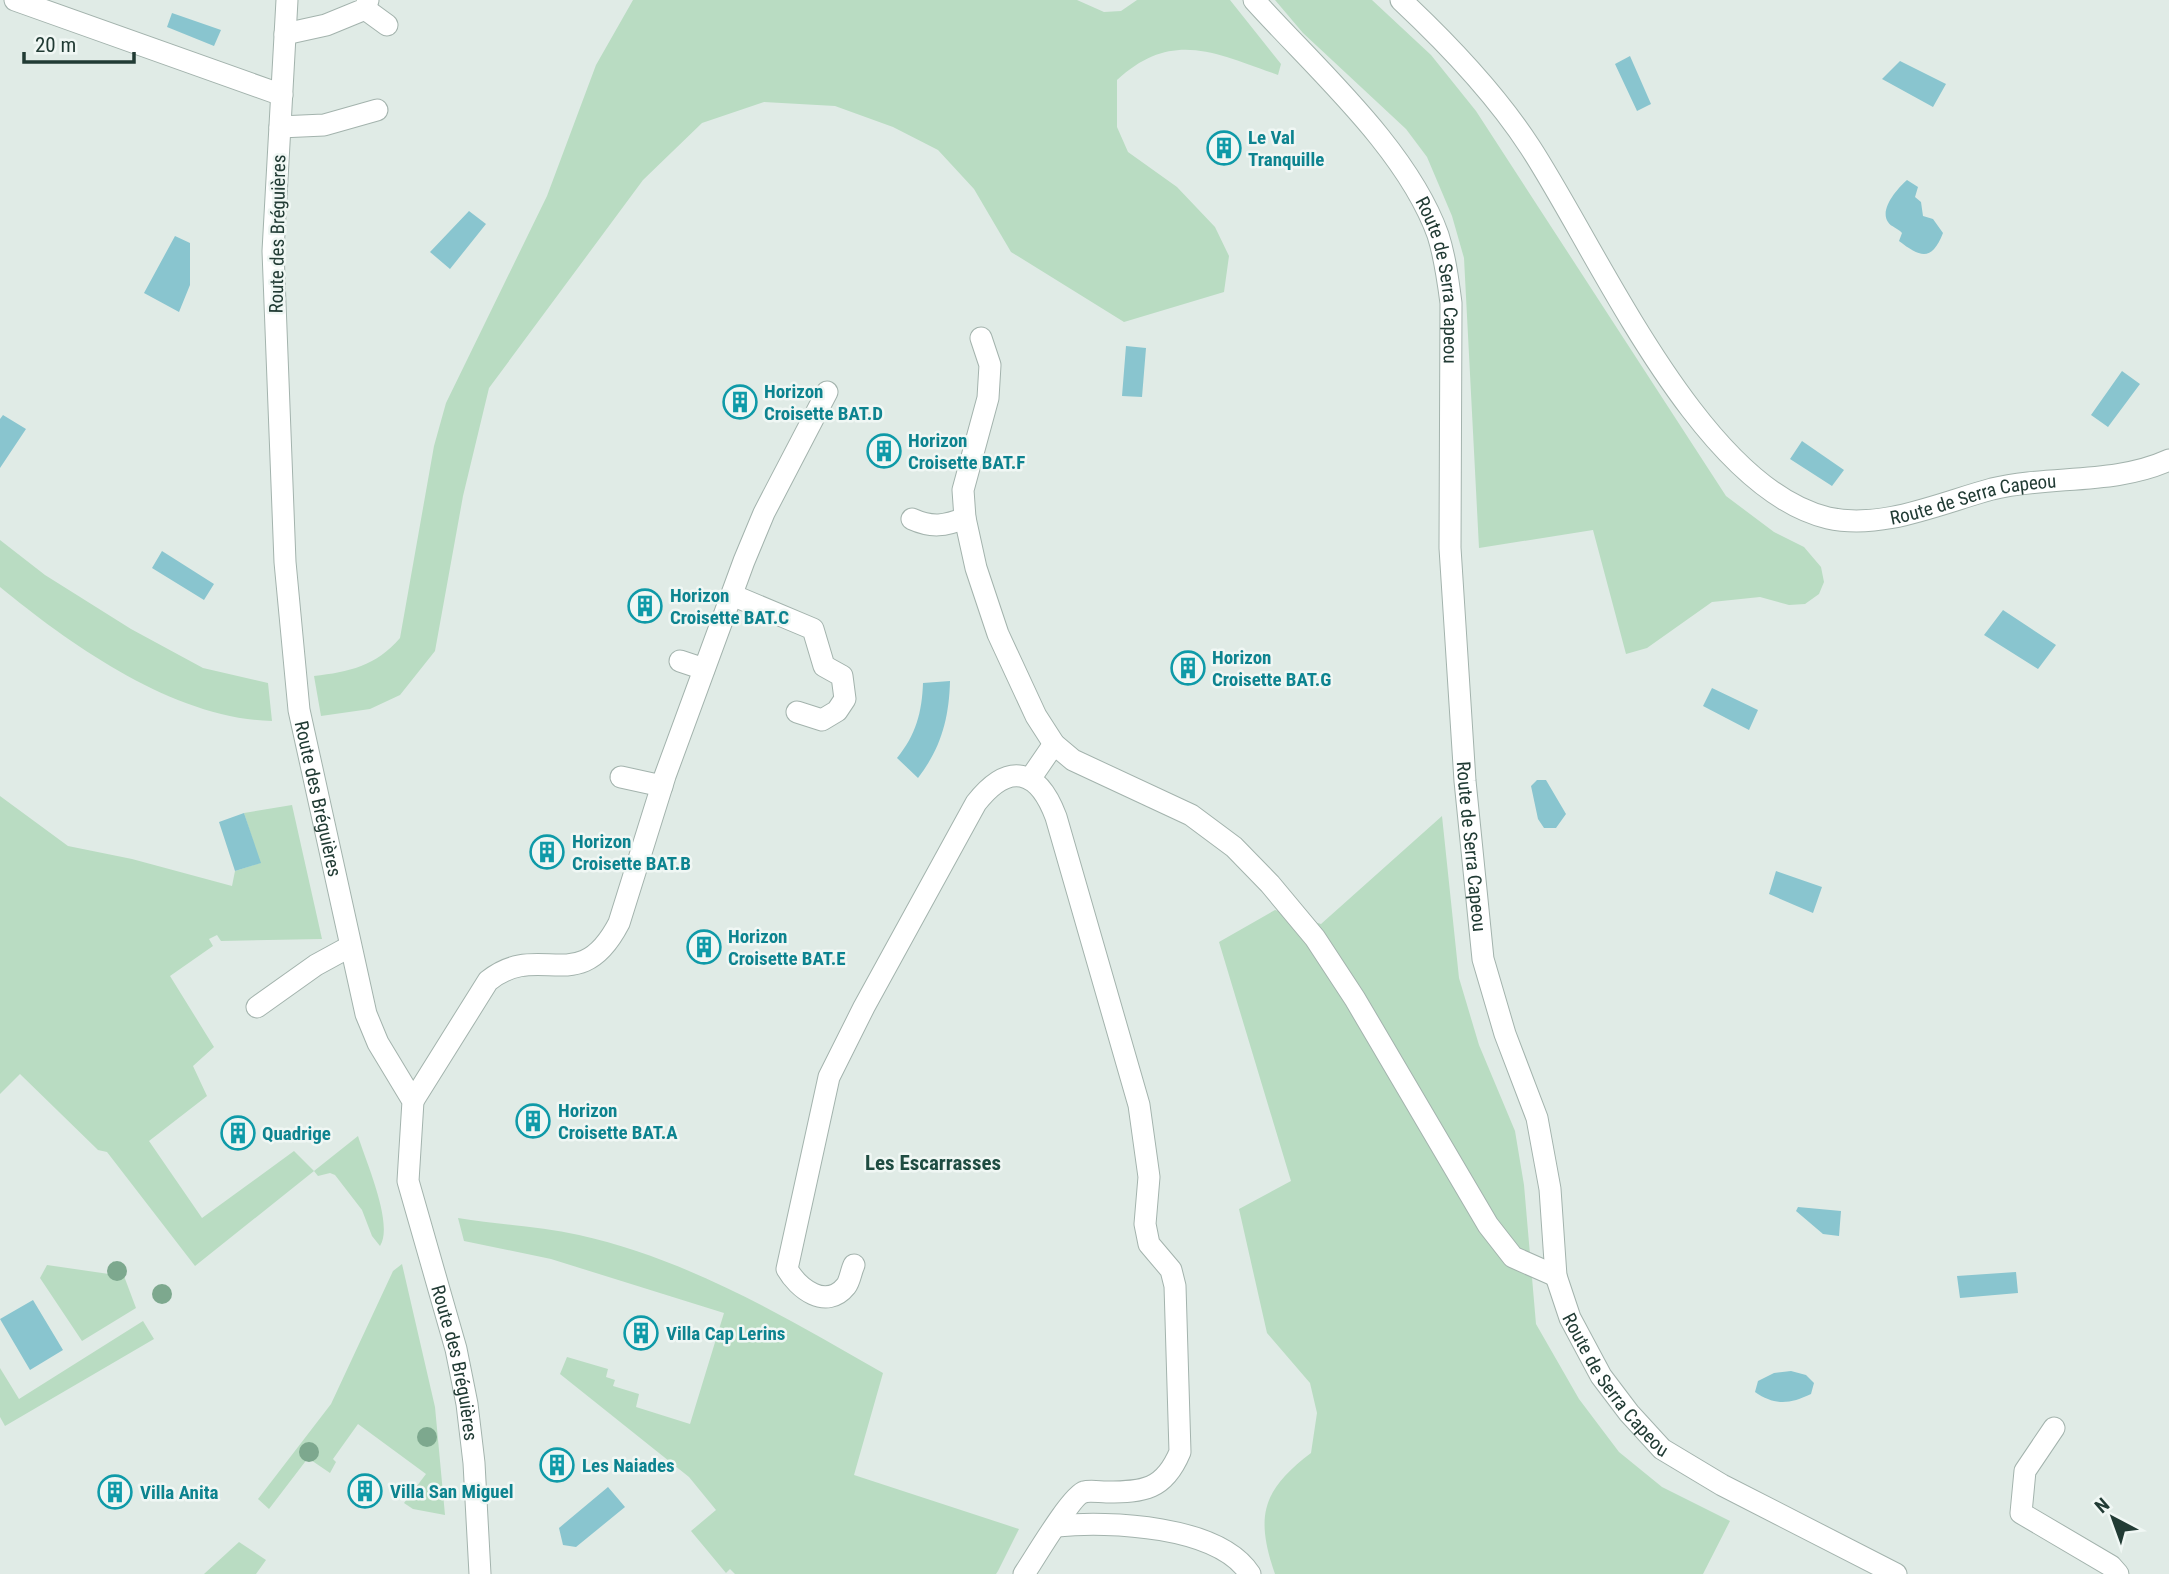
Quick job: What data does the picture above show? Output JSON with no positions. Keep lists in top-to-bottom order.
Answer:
{
  "streets": {
    "street": ["Route des Bréguières", "Route de Serra Capeou"]
  },
  "districts": ["Les Escarrasses"],
  "places": {
    "building": [
      "Le Val Tranquille",
      "Horizon Croisette BAT.D",
      "Horizon Croisette BAT.F",
      "Horizon Croisette BAT.C",
      "Horizon Croisette BAT.G",
      "Horizon Croisette BAT.B",
      "Horizon Croisette BAT.E",
      "Horizon Croisette BAT.A",
      "Quadrige",
      "Villa Cap Lerins",
      "Les Naiades",
      "Villa San Miguel",
      "Villa Anita"
    ]
  },
  "scale_bar": "20 m",
  "north": "top left"
}
